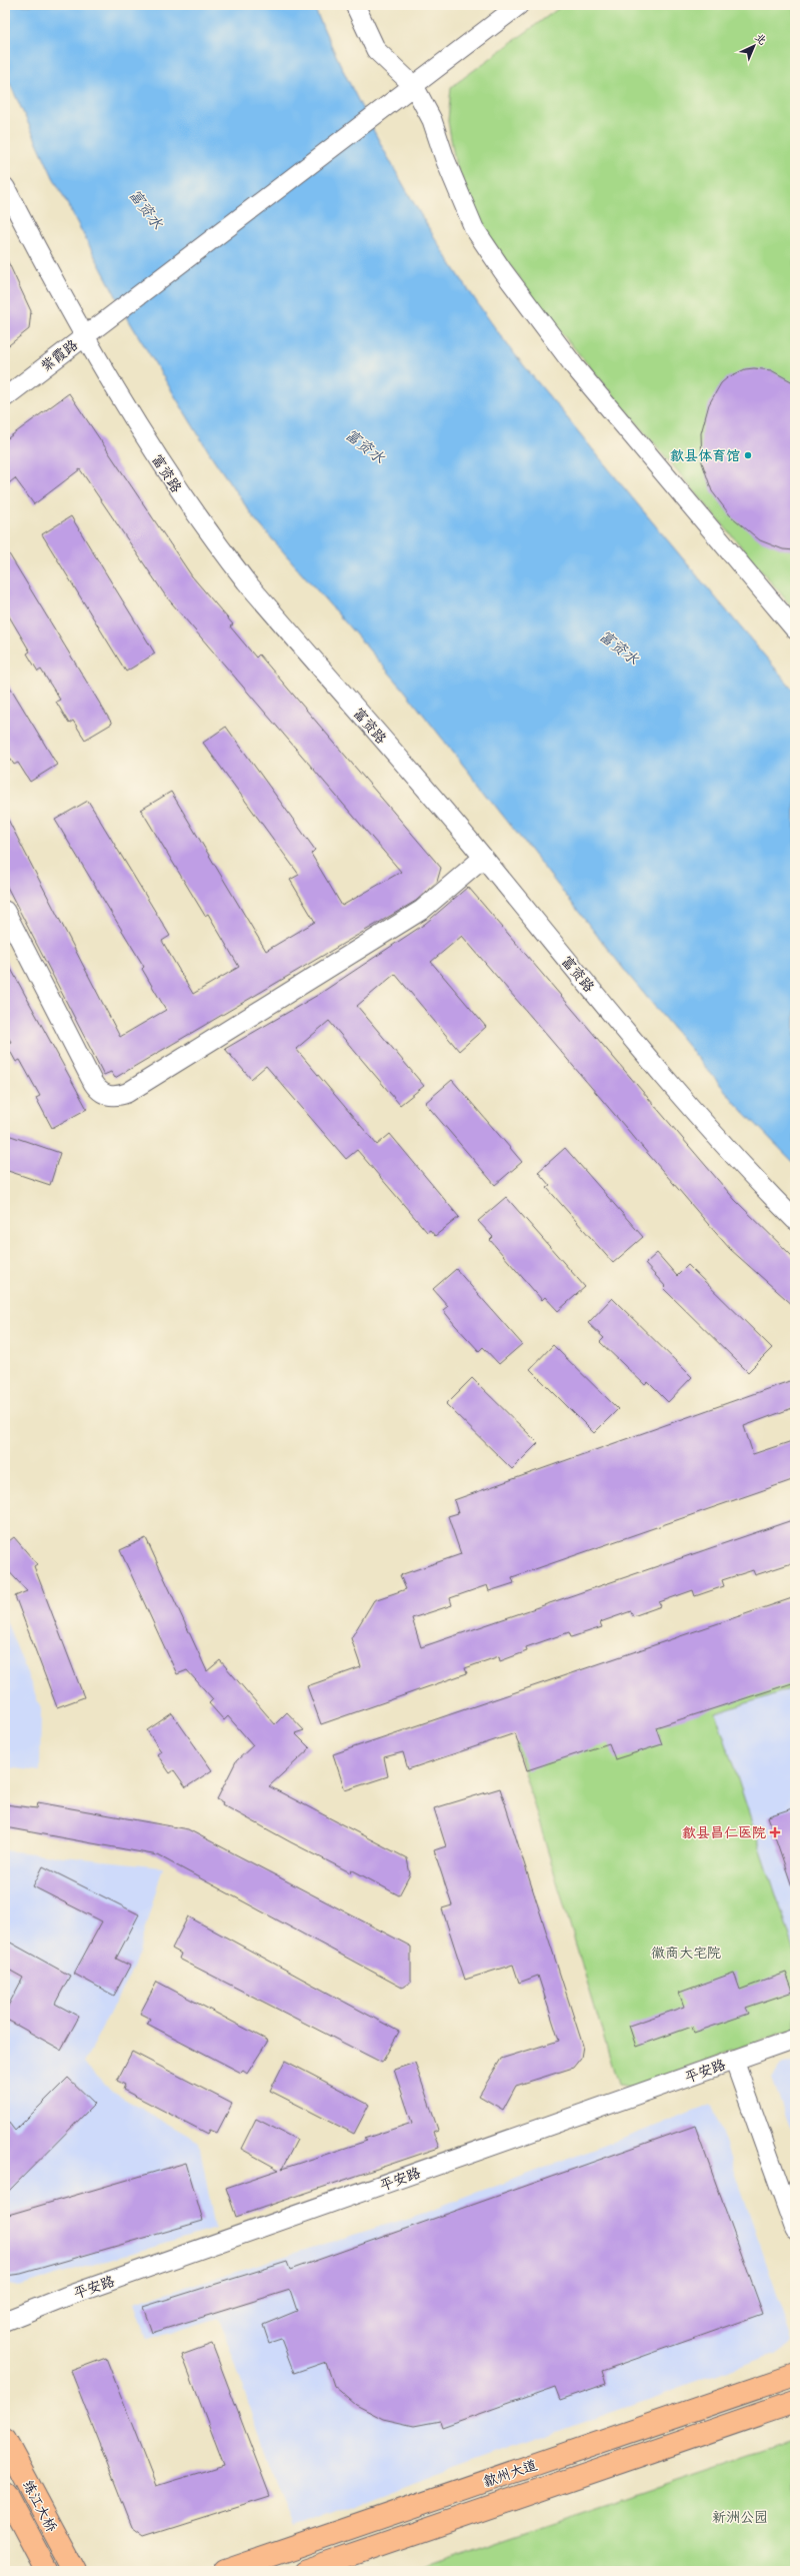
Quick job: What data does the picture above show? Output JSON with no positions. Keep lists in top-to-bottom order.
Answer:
{
  "streets": {
    "main road": ["歙州大道", "练江大桥"],
    "street": ["紫霞路", "富资路", "平安路"]
  },
  "crossings": [
    ["紫霞路", "富资路"]
  ],
  "water": ["富资水"],
  "parks": ["徽商大宅院", "新洲公园"],
  "places": {
    "other": ["歙县体育馆"],
    "health": ["歙县昌仁医院"]
  },
  "north": "top right"
}
